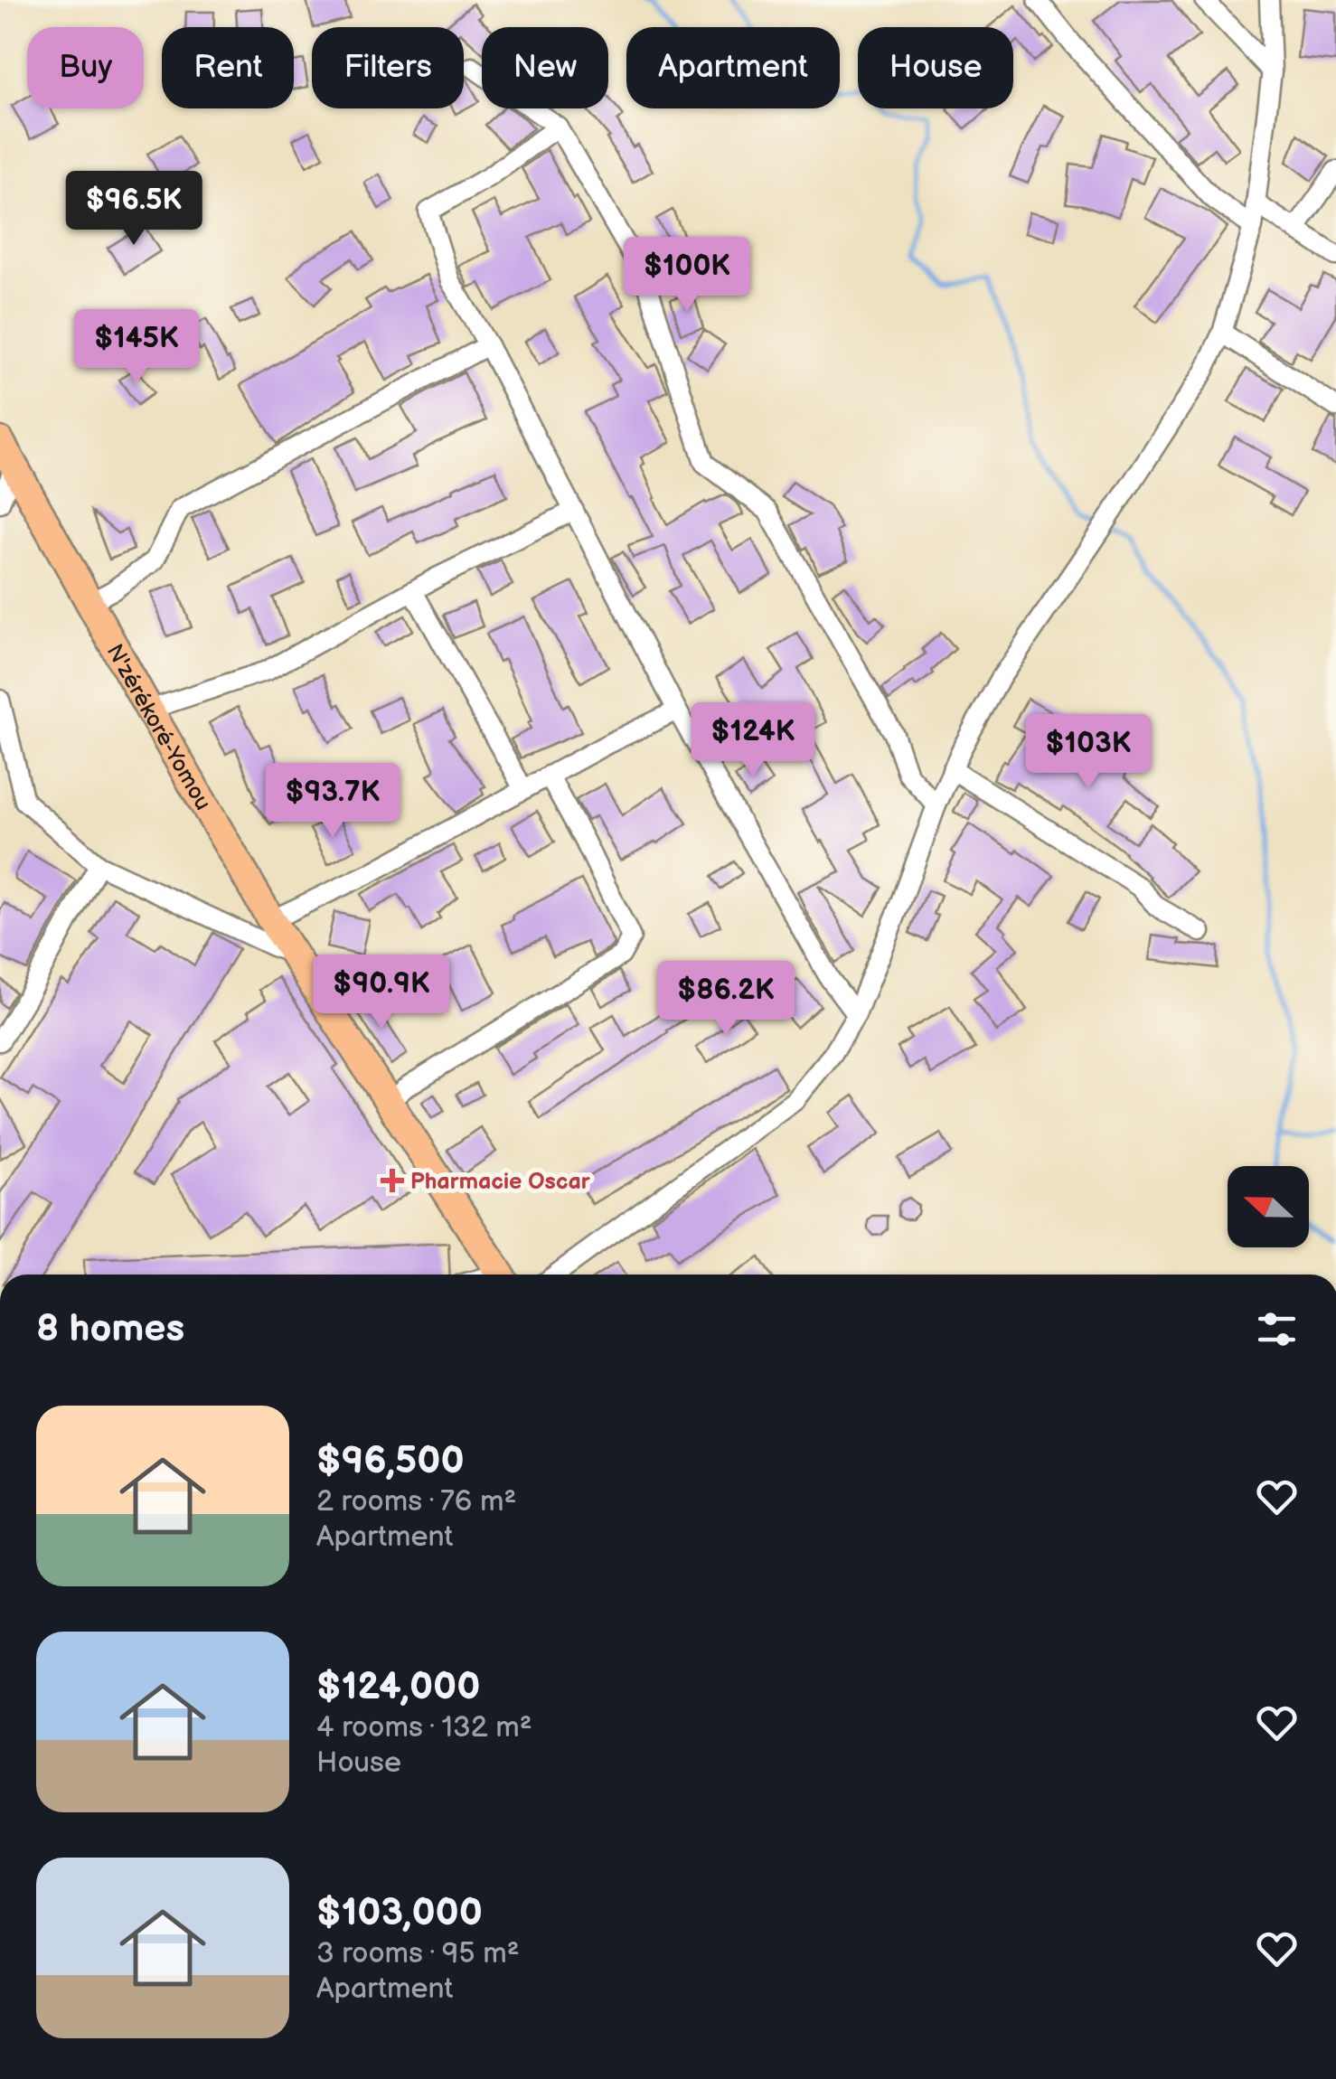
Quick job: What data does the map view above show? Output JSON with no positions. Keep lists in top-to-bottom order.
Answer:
{
  "streets": {
    "highway": ["N'zérékoré-Yomou"]
  },
  "places": {
    "health": ["Pharmacie Oscar"]
  },
  "north": "left",
  "page": {
    "chip": [
      "Buy",
      "Rent",
      "Filters",
      "New",
      "Apartment",
      "House"
    ],
    "price": [
      "$96.5K",
      "$100K",
      "$145K",
      "$124K",
      "$103K",
      "$93.7K",
      "$90.9K",
      "$86.2K"
    ],
    "heading": "8 homes",
    "list": [
      {
        "name": "$96,500",
        "note": "2 rooms · 76 m² · Apartment"
      },
      {
        "name": "$124,000",
        "note": "4 rooms · 132 m² · House"
      },
      {
        "name": "$103,000",
        "note": "3 rooms · 95 m² · Apartment"
      }
    ]
  }
}
